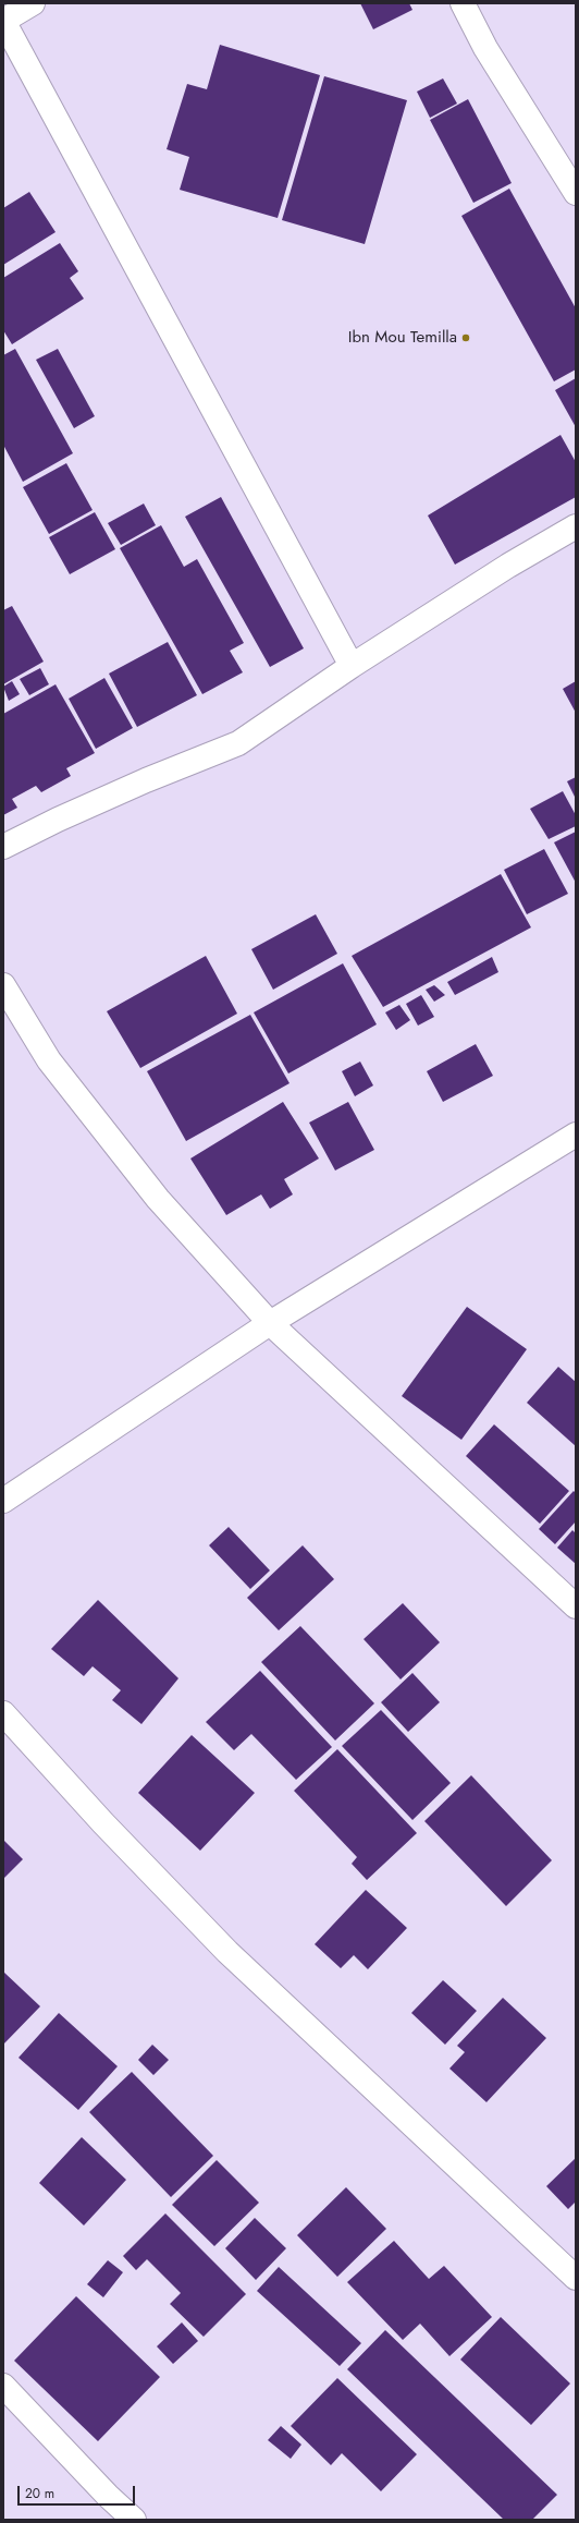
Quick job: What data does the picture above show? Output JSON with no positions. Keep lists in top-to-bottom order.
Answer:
{
  "places": ["Ibn Mou Temilla"],
  "scale_bar": "20 m"
}
